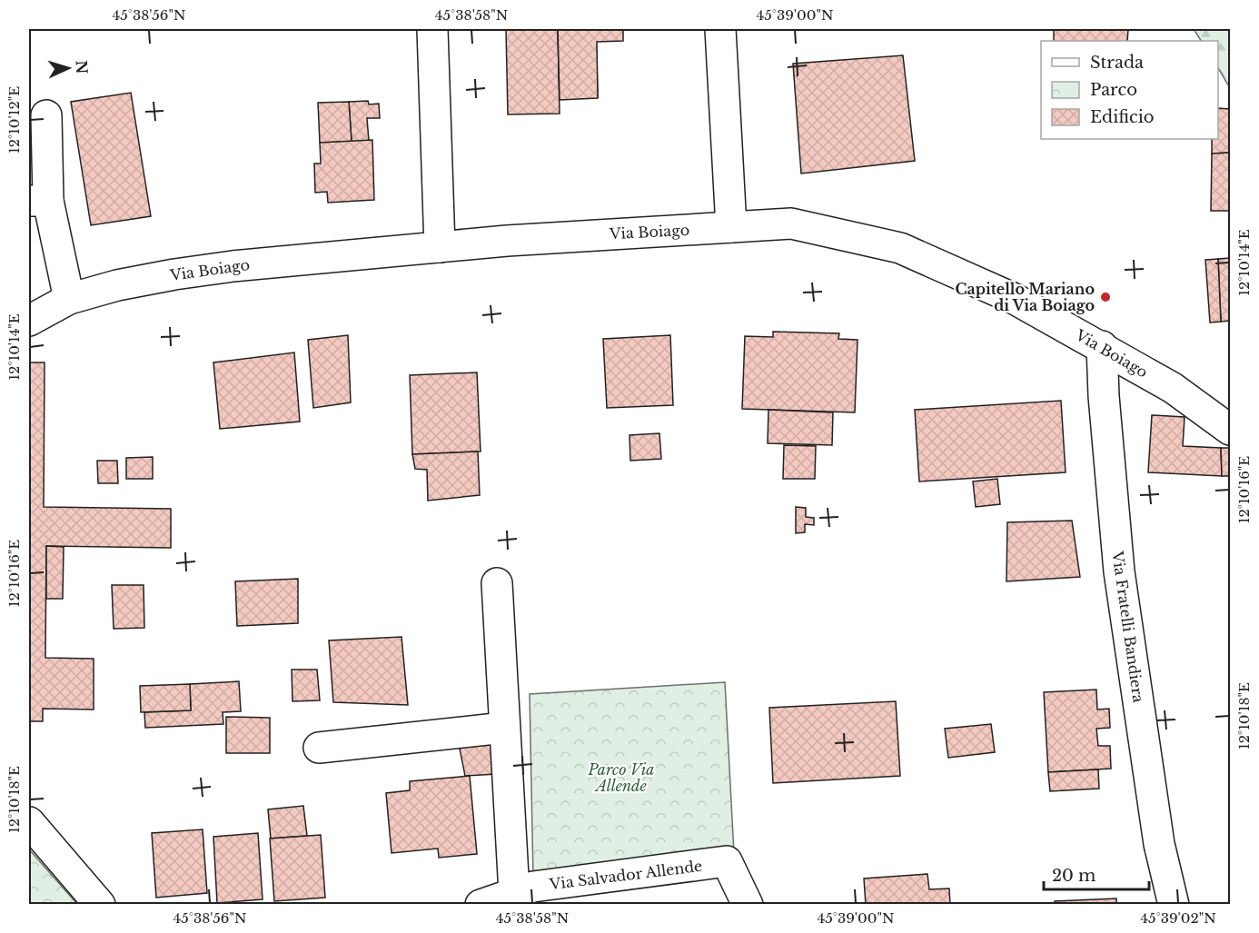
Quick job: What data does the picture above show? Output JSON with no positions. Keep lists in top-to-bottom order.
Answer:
{
  "streets": {
    "street": ["Via Boiago", "Via Fratelli Bandiera", "Via Salvador Allende"]
  },
  "crossings": [
    ["Via Boiago", "Via Fratelli Bandiera"]
  ],
  "parks": ["Parco Via Allende"],
  "places": ["Capitello Mariano di Via Boiago"],
  "legend": ["Strada", "Parco", "Edificio"],
  "scale_bar": "20 m",
  "north": "right",
  "coordinates": [
    "45°38'56\"N",
    "45°38'58\"N",
    "45°39'00\"N",
    "12°10'12\"E",
    "12°10'14\"E",
    "12°10'16\"E",
    "12°10'18\"E",
    "45°39'02\"N"
  ]
}
